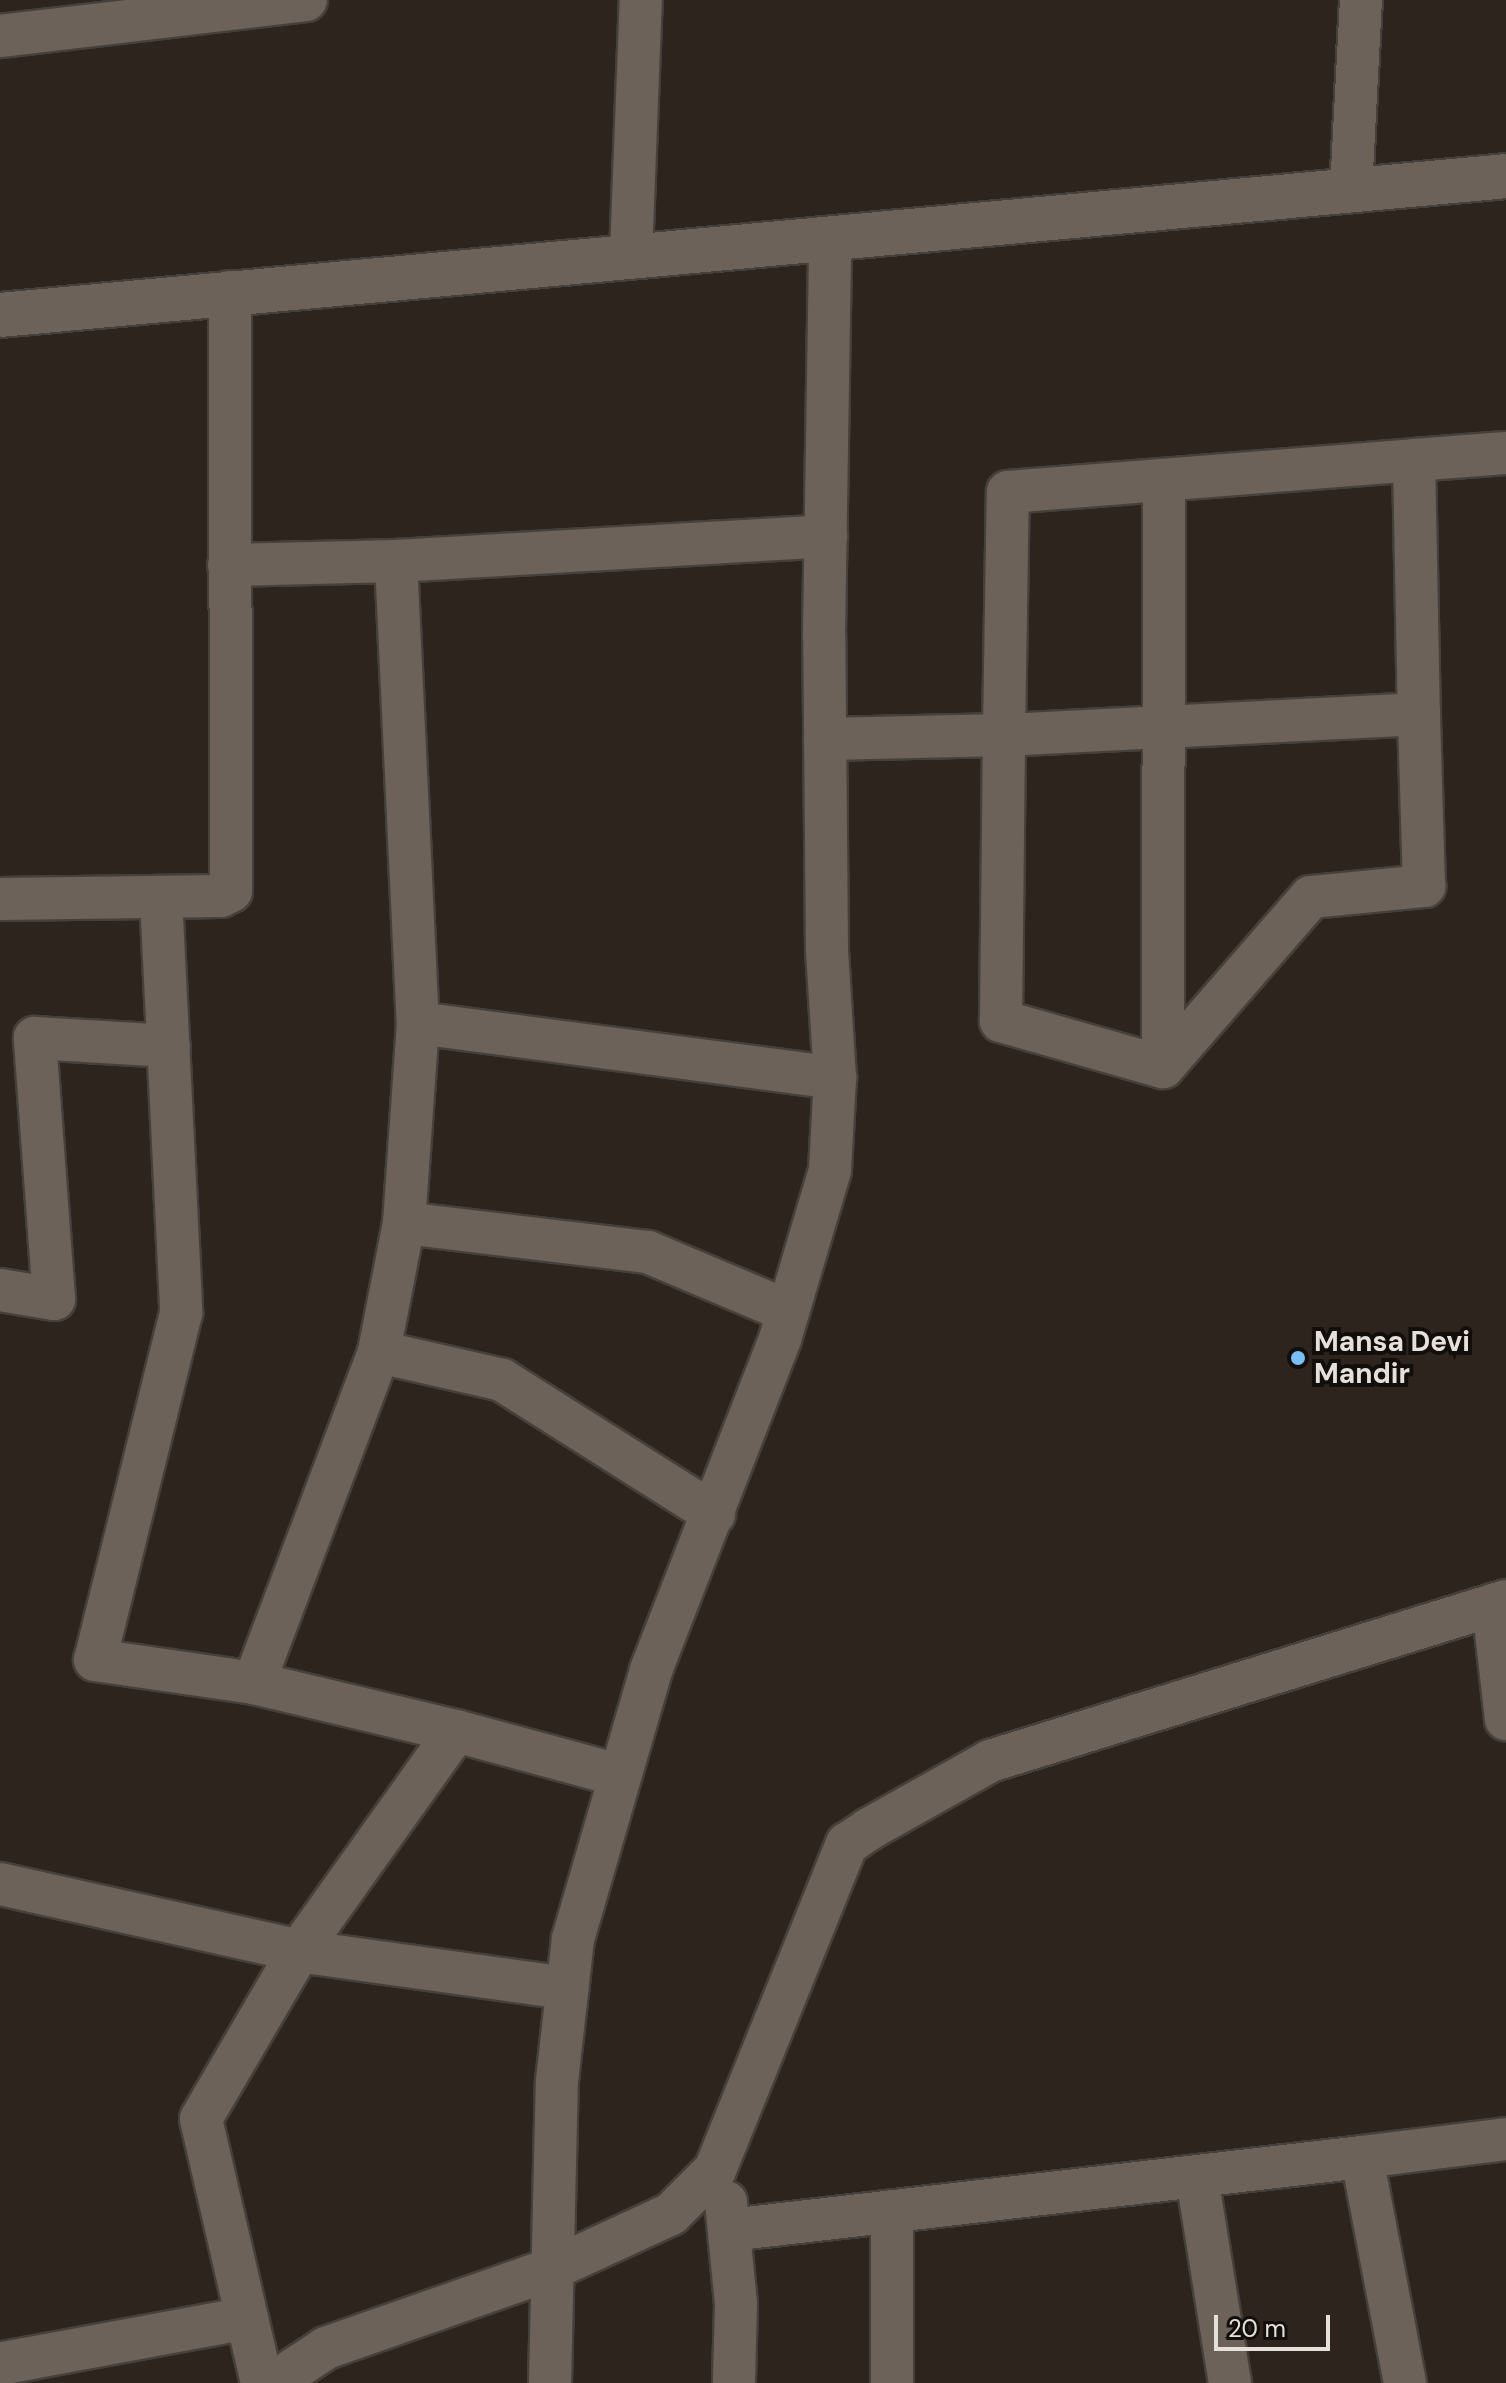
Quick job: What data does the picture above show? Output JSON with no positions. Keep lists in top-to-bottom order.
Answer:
{
  "places": ["Mansa Devi Mandir"],
  "scale_bar": "20 m"
}
